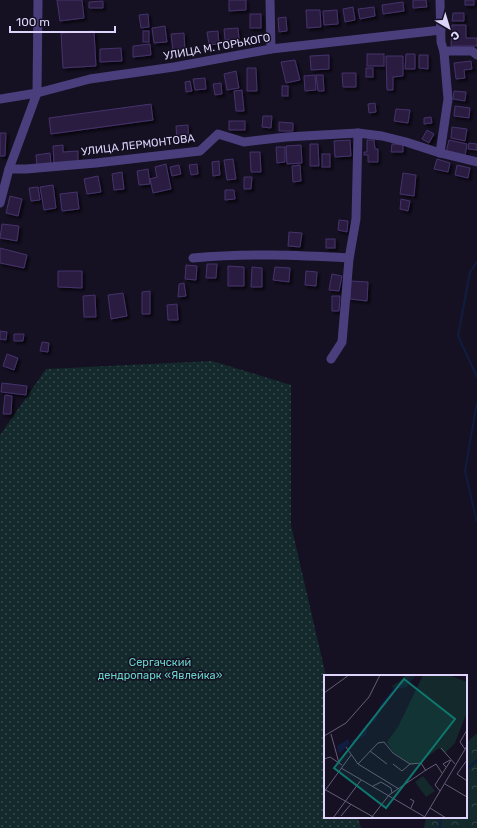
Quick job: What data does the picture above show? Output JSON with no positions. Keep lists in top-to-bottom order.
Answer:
{
  "streets": {
    "street": ["УЛИЦА М. ГОРЬКОГО", "УЛИЦА ЛЕРМОНТОВА"]
  },
  "parks": ["Сергачский дендропарк «Явлейка»"],
  "scale_bar": "100 m",
  "north": "bottom right"
}
